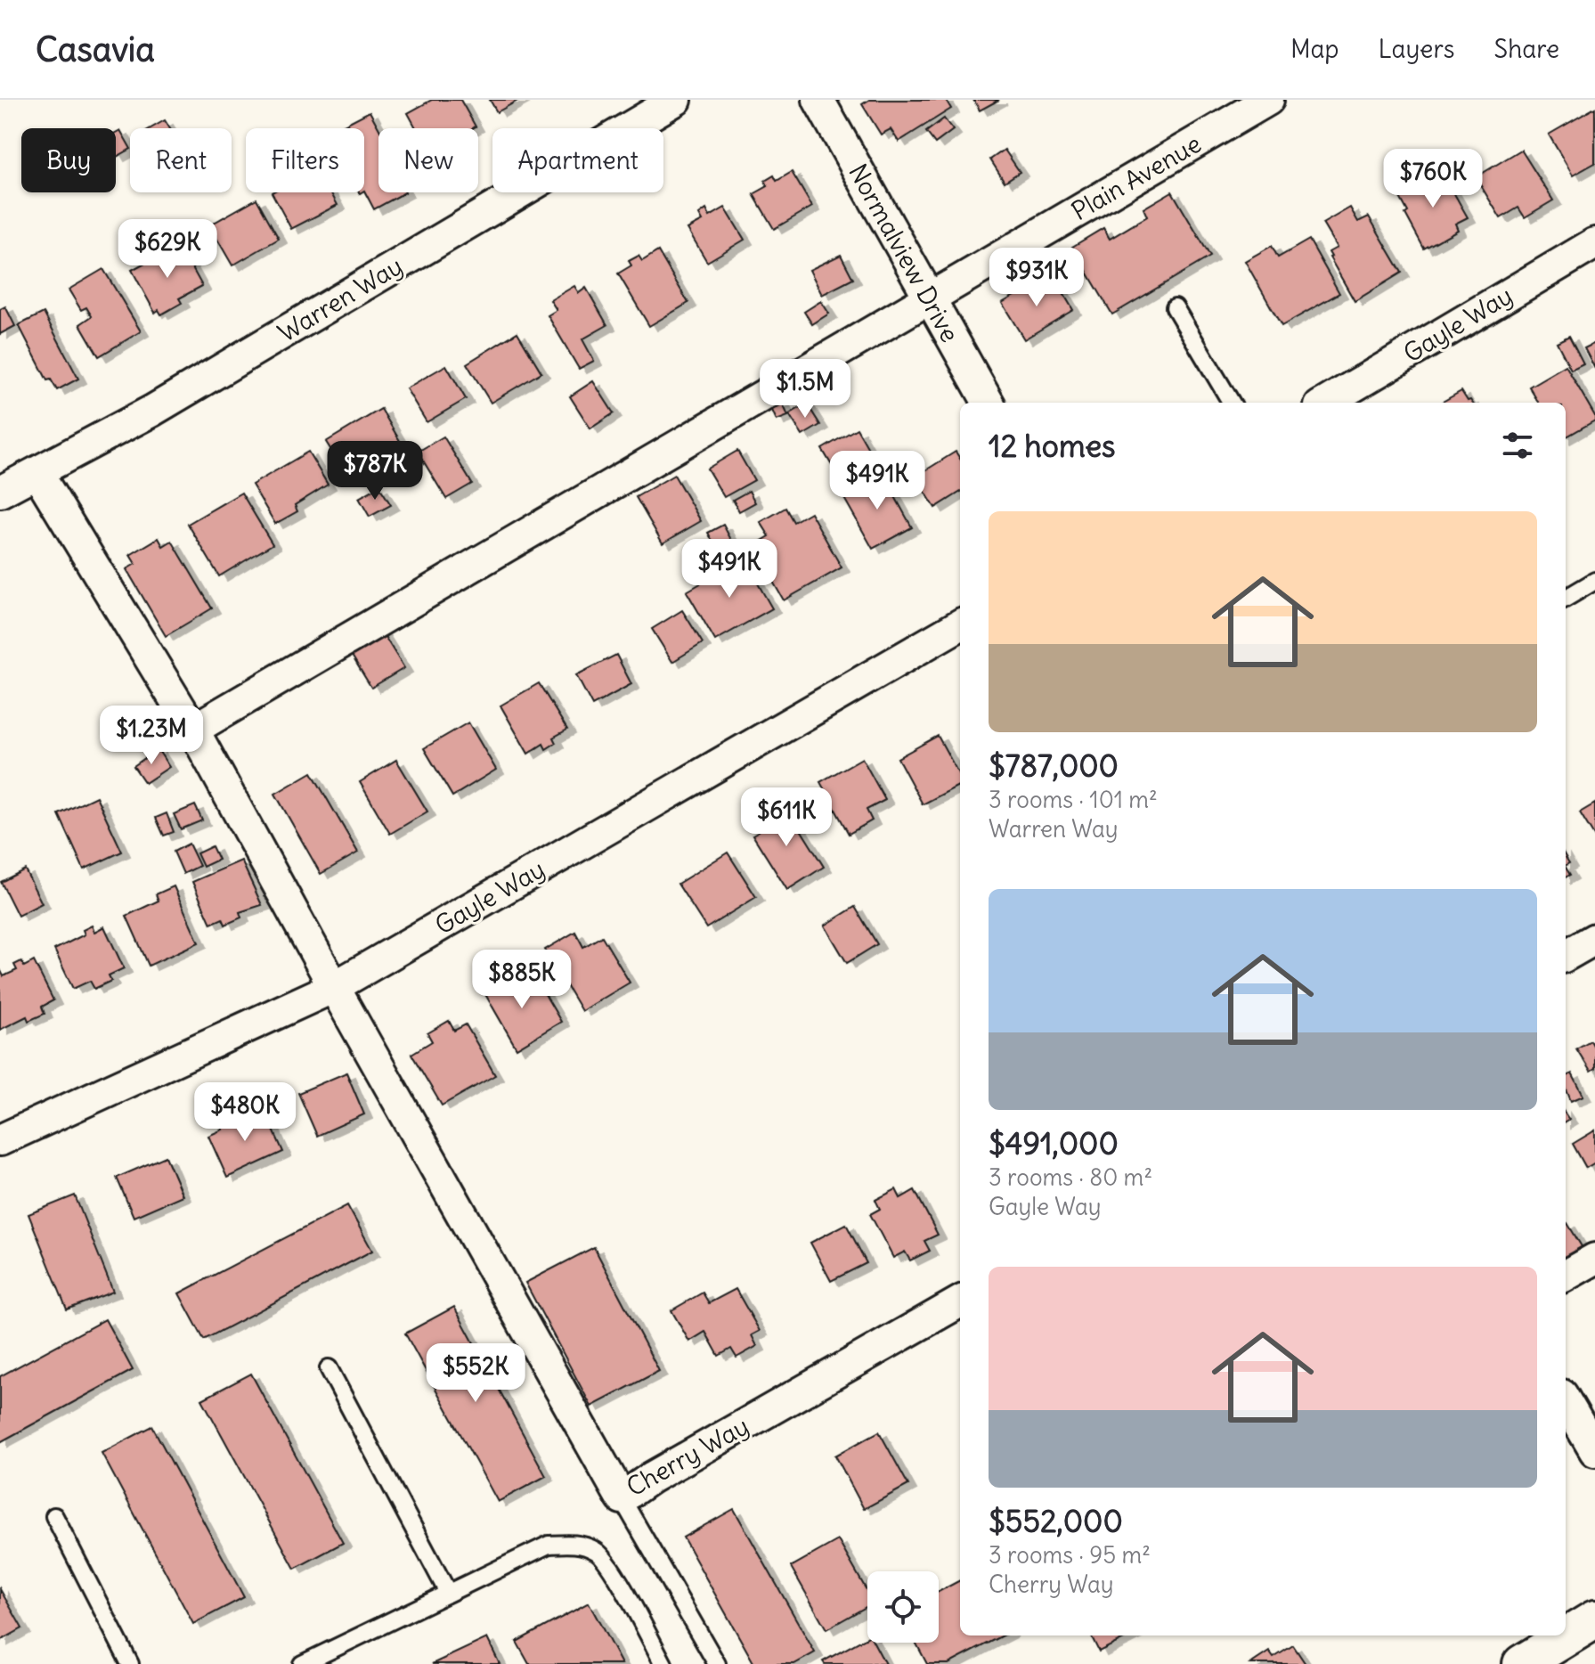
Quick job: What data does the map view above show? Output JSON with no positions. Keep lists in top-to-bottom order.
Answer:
{
  "streets": {
    "street": [
      "Plain Avenue",
      "Normalview Drive",
      "Warren Way",
      "Gayle Way",
      "Cherry Way"
    ]
  },
  "crossings": [
    ["Plain Avenue", "Normalview Drive"],
    ["Plain Avenue", "Cherry Way"],
    ["Warren Way", "Cherry Way"],
    ["Gayle Way", "Cherry Way"]
  ],
  "page": {
    "header": "Casavia",
    "nav": ["Map", "Layers", "Share"],
    "chip": [
      "Buy",
      "Rent",
      "Filters",
      "New",
      "Apartment"
    ],
    "price": [
      "$760K",
      "$629K",
      "$931K",
      "$1.5M",
      "$787K",
      "$491K",
      "$491K",
      "$1.23M",
      "$611K",
      "$885K",
      "$480K",
      "$552K"
    ],
    "heading": "12 homes",
    "list": [
      {
        "name": "$787,000",
        "note": "3 rooms · 101 m² · Warren Way"
      },
      {
        "name": "$491,000",
        "note": "3 rooms · 80 m² · Gayle Way"
      },
      {
        "name": "$552,000",
        "note": "3 rooms · 95 m² · Cherry Way"
      }
    ]
  }
}
